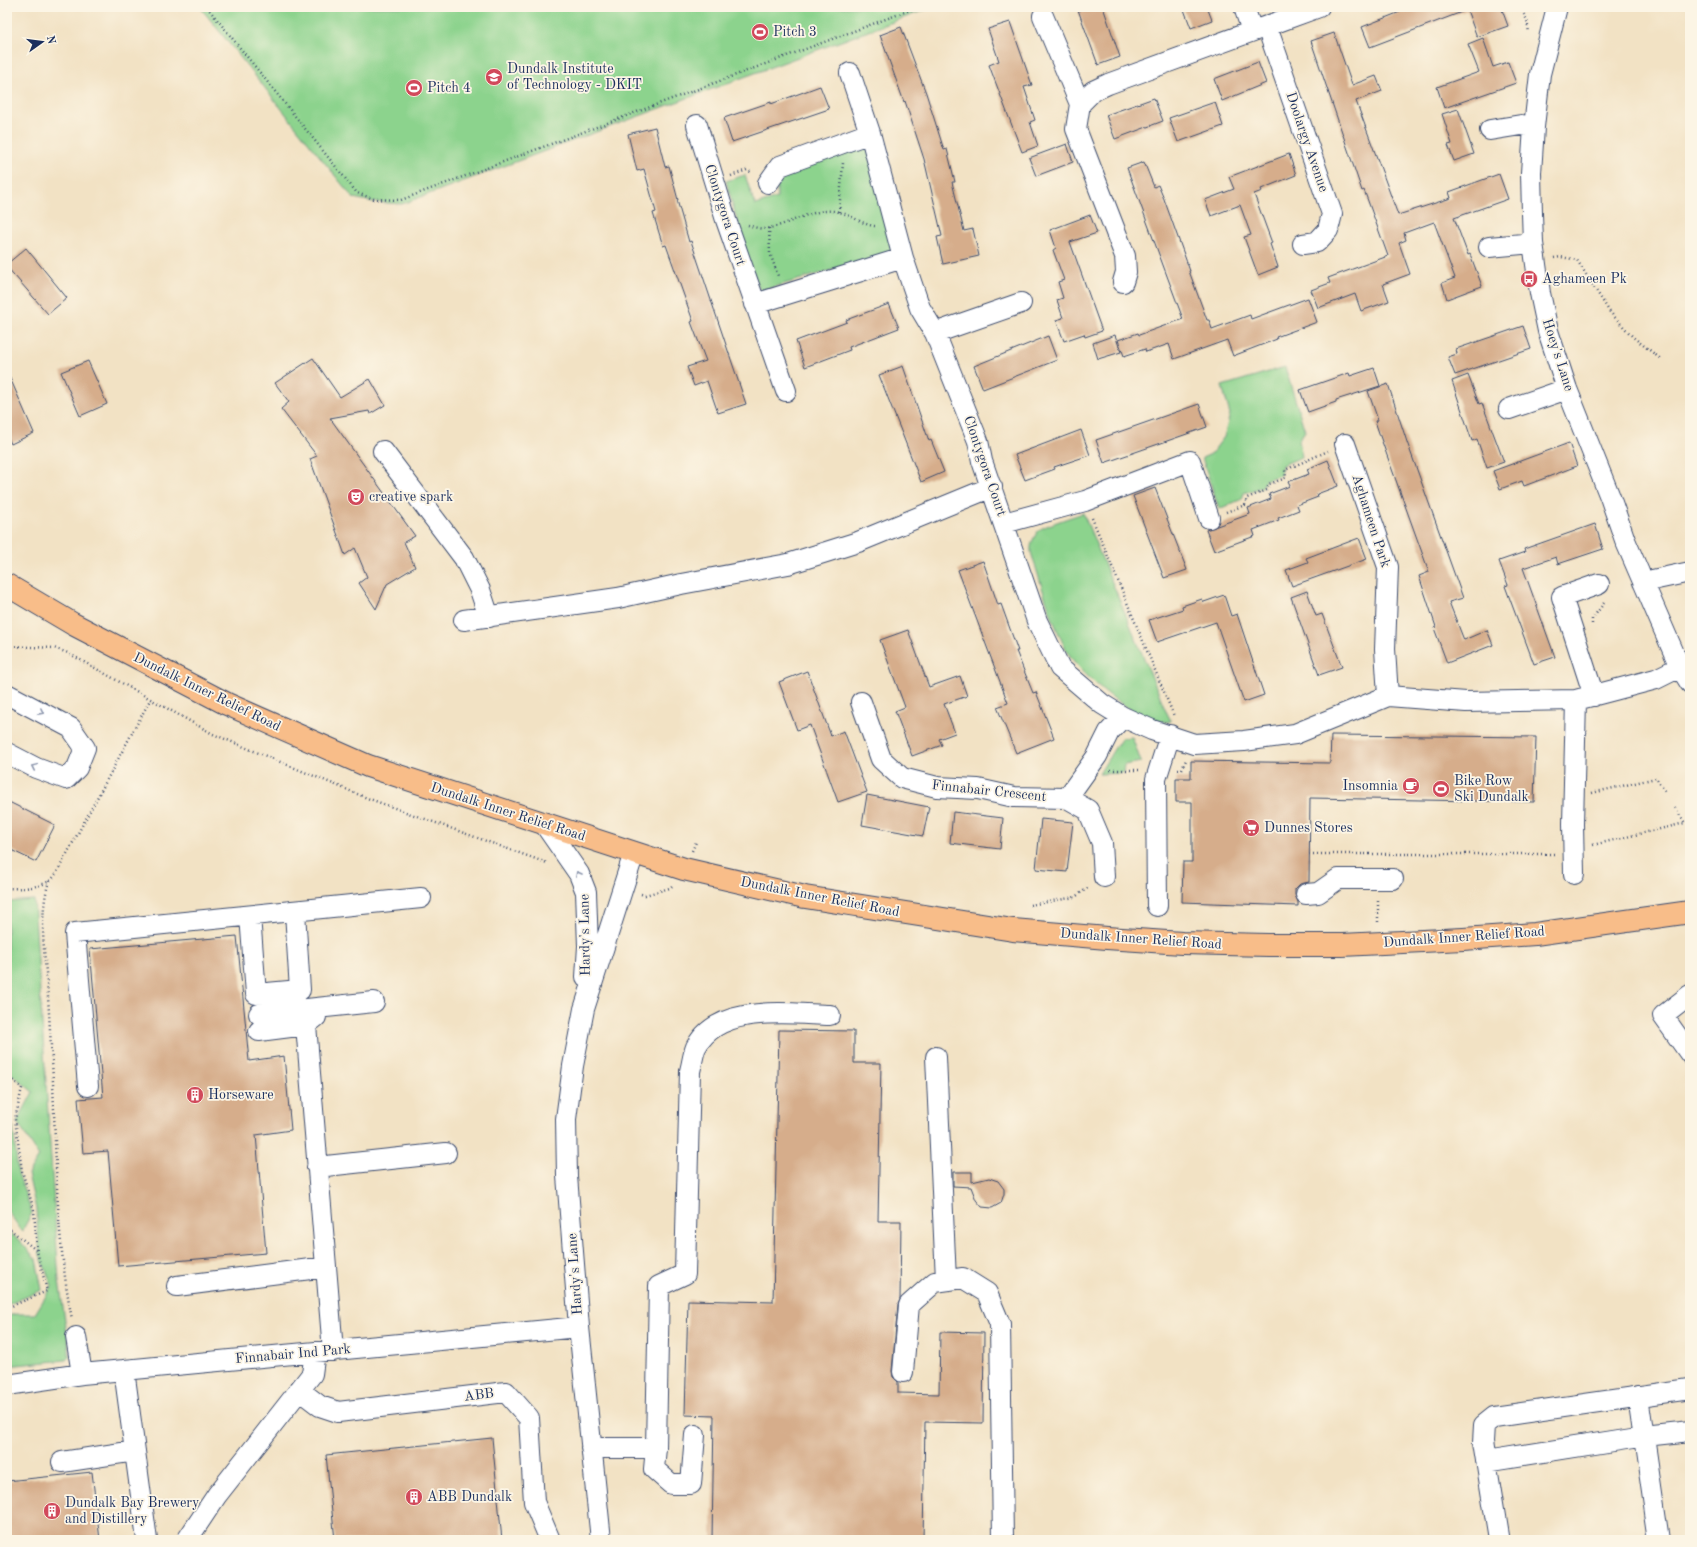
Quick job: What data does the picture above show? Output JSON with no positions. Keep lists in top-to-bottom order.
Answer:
{
  "streets": {
    "main road": ["Dundalk Inner Relief Road"],
    "street": [
      "Doolargy Avenue",
      "Clontygora Court",
      "Hoey's Lane",
      "Aghameen Park",
      "Finnabair Crescent",
      "Hardy's Lane",
      "Finnabair Ind Park",
      "ABB"
    ]
  },
  "crossings": [
    ["Dundalk Inner Relief Road", "Hardy's Lane"],
    ["Hardy's Lane", "Finnabair Ind Park"]
  ],
  "places": {
    "sports": ["Pitch 3", "Pitch 4", "Bike Row Ski Dundalk"],
    "school or university": ["Dundalk Institute of Technology - DKIT"],
    "bus stop": ["Aghameen Pk"],
    "theatre": ["creative spark"],
    "cafe": ["Insomnia"],
    "supermarket": ["Dunnes Stores"],
    "building": ["Horseware", "ABB Dundalk", "Dundalk Bay Brewery and Distillery"]
  },
  "north": "right"
}
